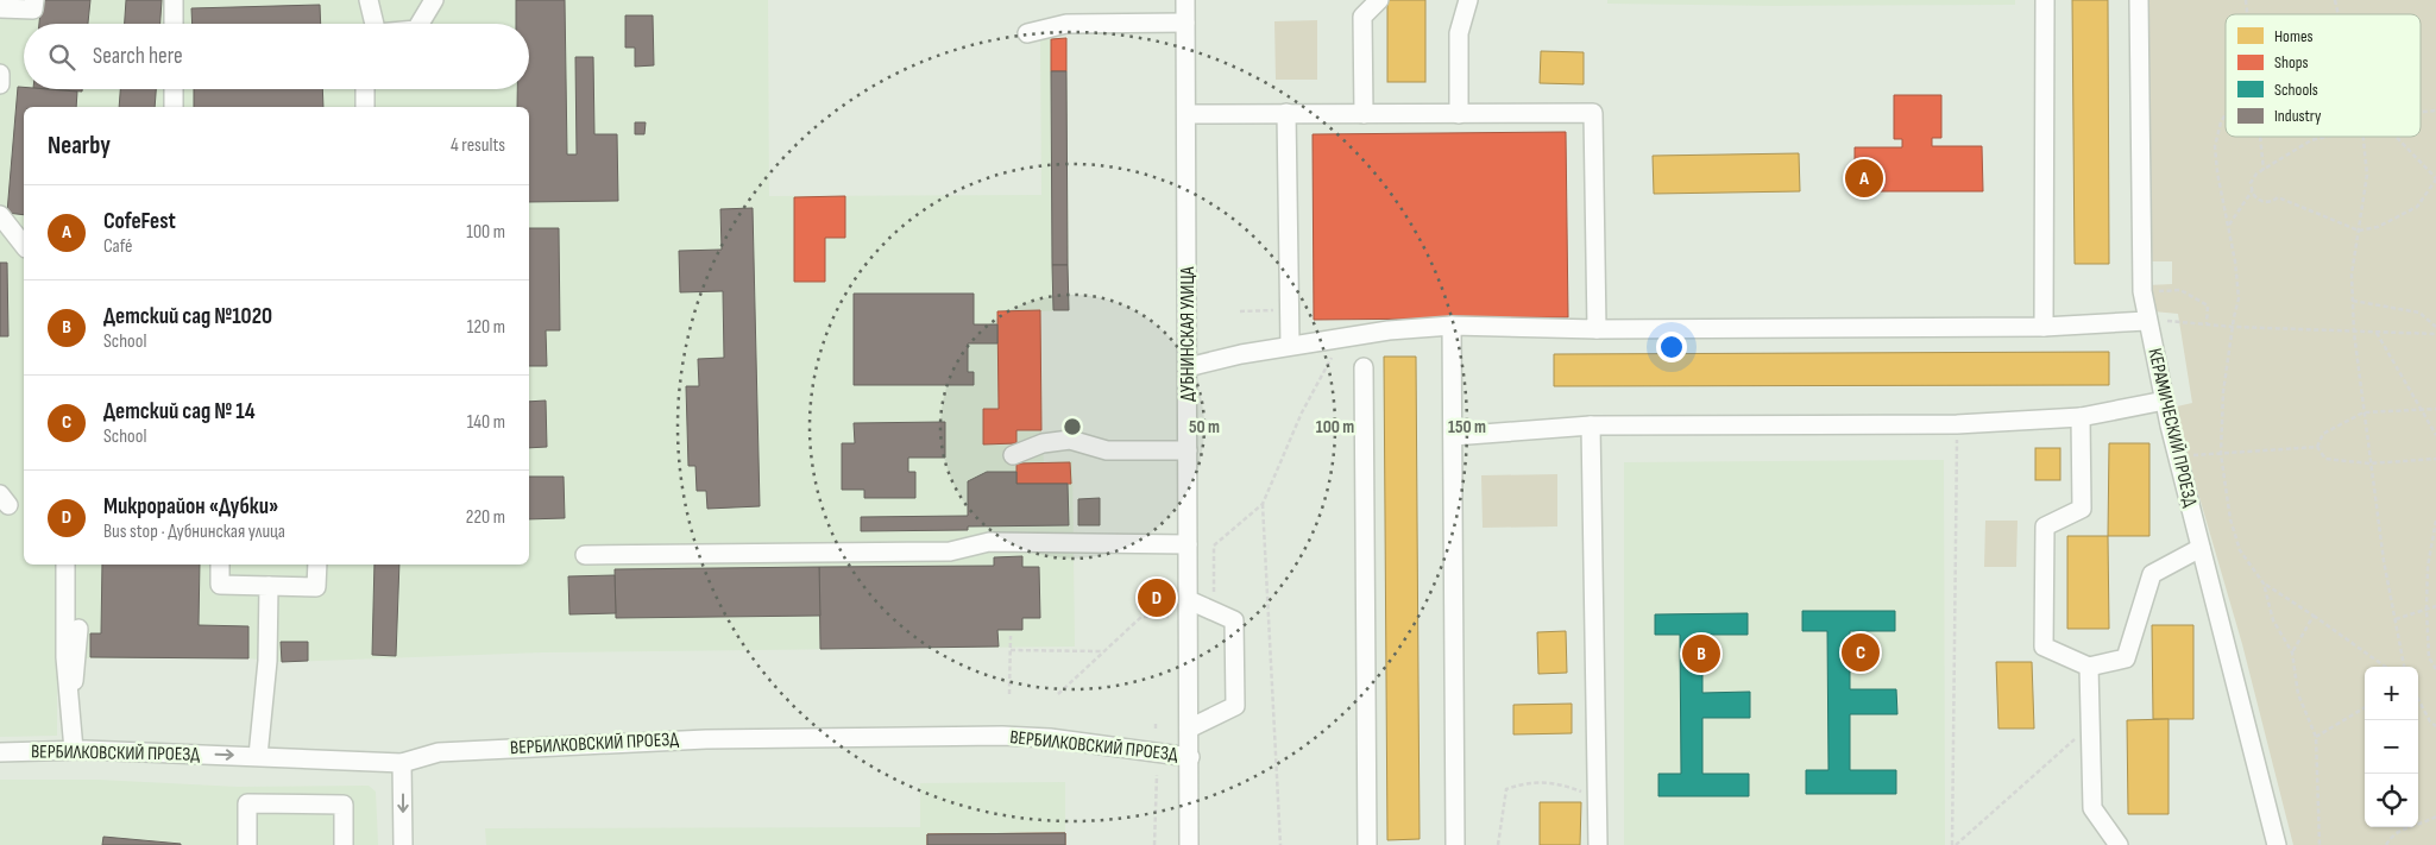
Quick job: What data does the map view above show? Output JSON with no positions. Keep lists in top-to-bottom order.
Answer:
{
  "streets": {
    "street": ["ДУБНИНСКАЯ УЛИЦА", "КЕРАМИЧЕСКИЙ ПРОЕЗД", "ВЕРБИЛКОВСКИЙ ПРОЕЗД"]
  },
  "crossings": [
    ["ДУБНИНСКАЯ УЛИЦА", "ВЕРБИЛКОВСКИЙ ПРОЕЗД"]
  ],
  "legend": [
    "Homes",
    "Shops",
    "Schools",
    "Industry"
  ],
  "page": {
    "search": "Search here",
    "heading": ["Nearby", "4 results"],
    "pins": [
      "A",
      "D",
      "C",
      "B"
    ],
    "list": [
      {
        "mark": "A",
        "name": "CofeFest",
        "note": "Café",
        "value": "100 m"
      },
      {
        "mark": "B",
        "name": "Детский сад №1020",
        "note": "School",
        "value": "120 m"
      },
      {
        "mark": "C",
        "name": "Детский сад № 14",
        "note": "School",
        "value": "140 m"
      },
      {
        "mark": "D",
        "name": "Микрорайон «Дубки»",
        "note": "Bus stop · Дубнинская улица",
        "value": "220 m"
      }
    ],
    "map_buttons": ["+", "−"]
  },
  "rings": ["50 m", "100 m", "150 m"]
}
